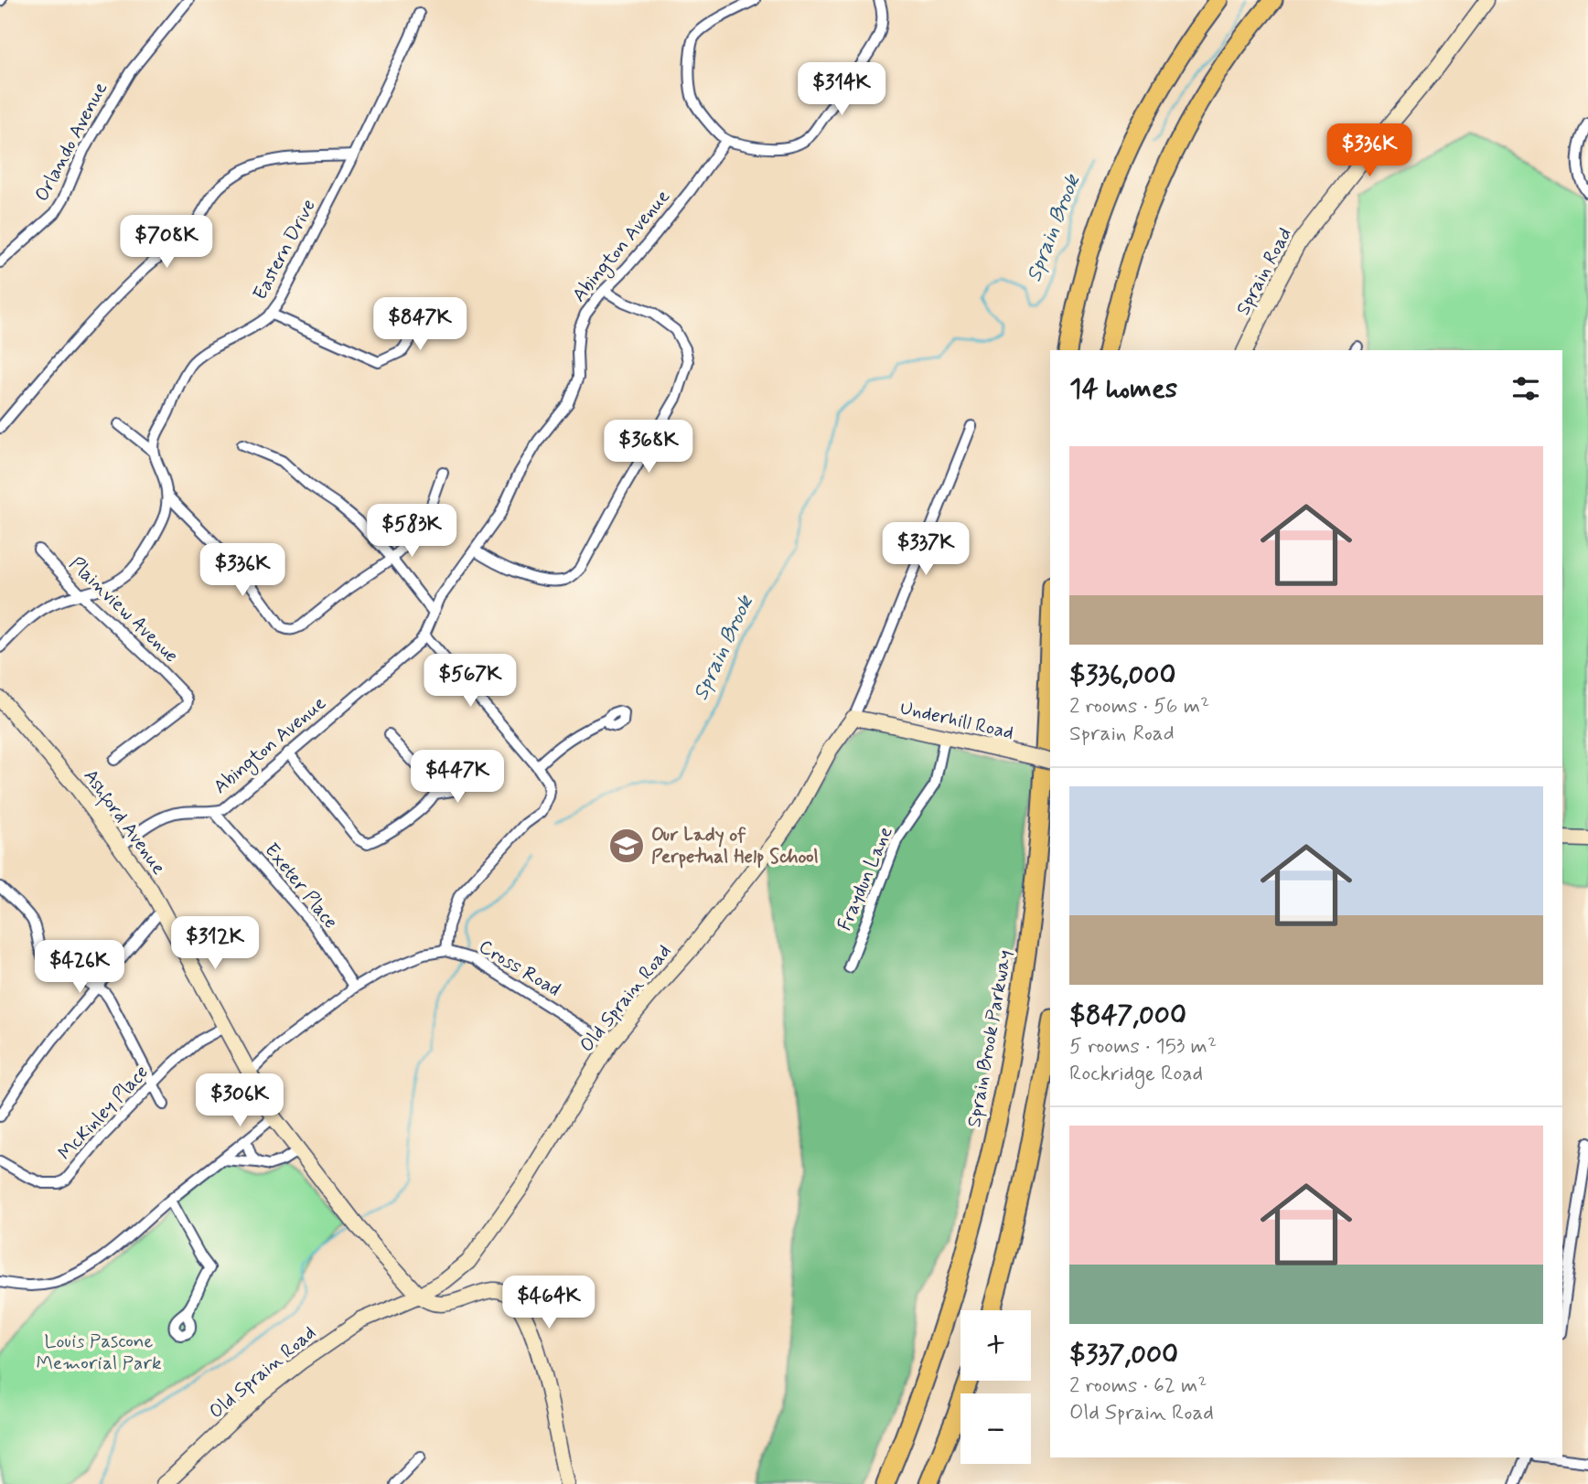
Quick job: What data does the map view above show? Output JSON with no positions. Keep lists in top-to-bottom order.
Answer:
{
  "streets": {
    "highway": ["Sprain Brook Parkway"],
    "street": [
      "Orlando Avenue",
      "Abington Avenue",
      "Eastern Drive",
      "Sprain Road",
      "Plainview Avenue",
      "Underhill Road",
      "Ashford Avenue",
      "Fraydun Lane",
      "Exeter Place",
      "Cross Road",
      "Old Sprain Road",
      "McKinley Place"
    ]
  },
  "crossings": [
    ["Abington Avenue", "Ashford Avenue"],
    ["Abington Avenue", "Exeter Place"],
    ["Underhill Road", "Fraydun Lane"],
    ["Underhill Road", "Old Sprain Road"],
    ["Ashford Avenue", "Old Sprain Road"],
    ["Ashford Avenue", "McKinley Place"],
    ["Cross Road", "Old Sprain Road"]
  ],
  "water": ["Sprain Brook"],
  "parks": ["Louis Pascone Memorial Park"],
  "places": {
    "school or university": ["Our Lady of Perpetual Help School"]
  },
  "page": {
    "price": [
      "$314K",
      "$336K",
      "$708K",
      "$847K",
      "$368K",
      "$583K",
      "$337K",
      "$336K",
      "$567K",
      "$447K",
      "$312K",
      "$426K",
      "$306K",
      "$464K"
    ],
    "heading": "14 homes",
    "list": [
      {
        "name": "$336,000",
        "note": "2 rooms · 56 m² · Sprain Road"
      },
      {
        "name": "$847,000",
        "note": "5 rooms · 153 m² · Rockridge Road"
      },
      {
        "name": "$337,000",
        "note": "2 rooms · 62 m² · Old Sprain Road"
      }
    ],
    "map_buttons": ["+", "−"]
  }
}
